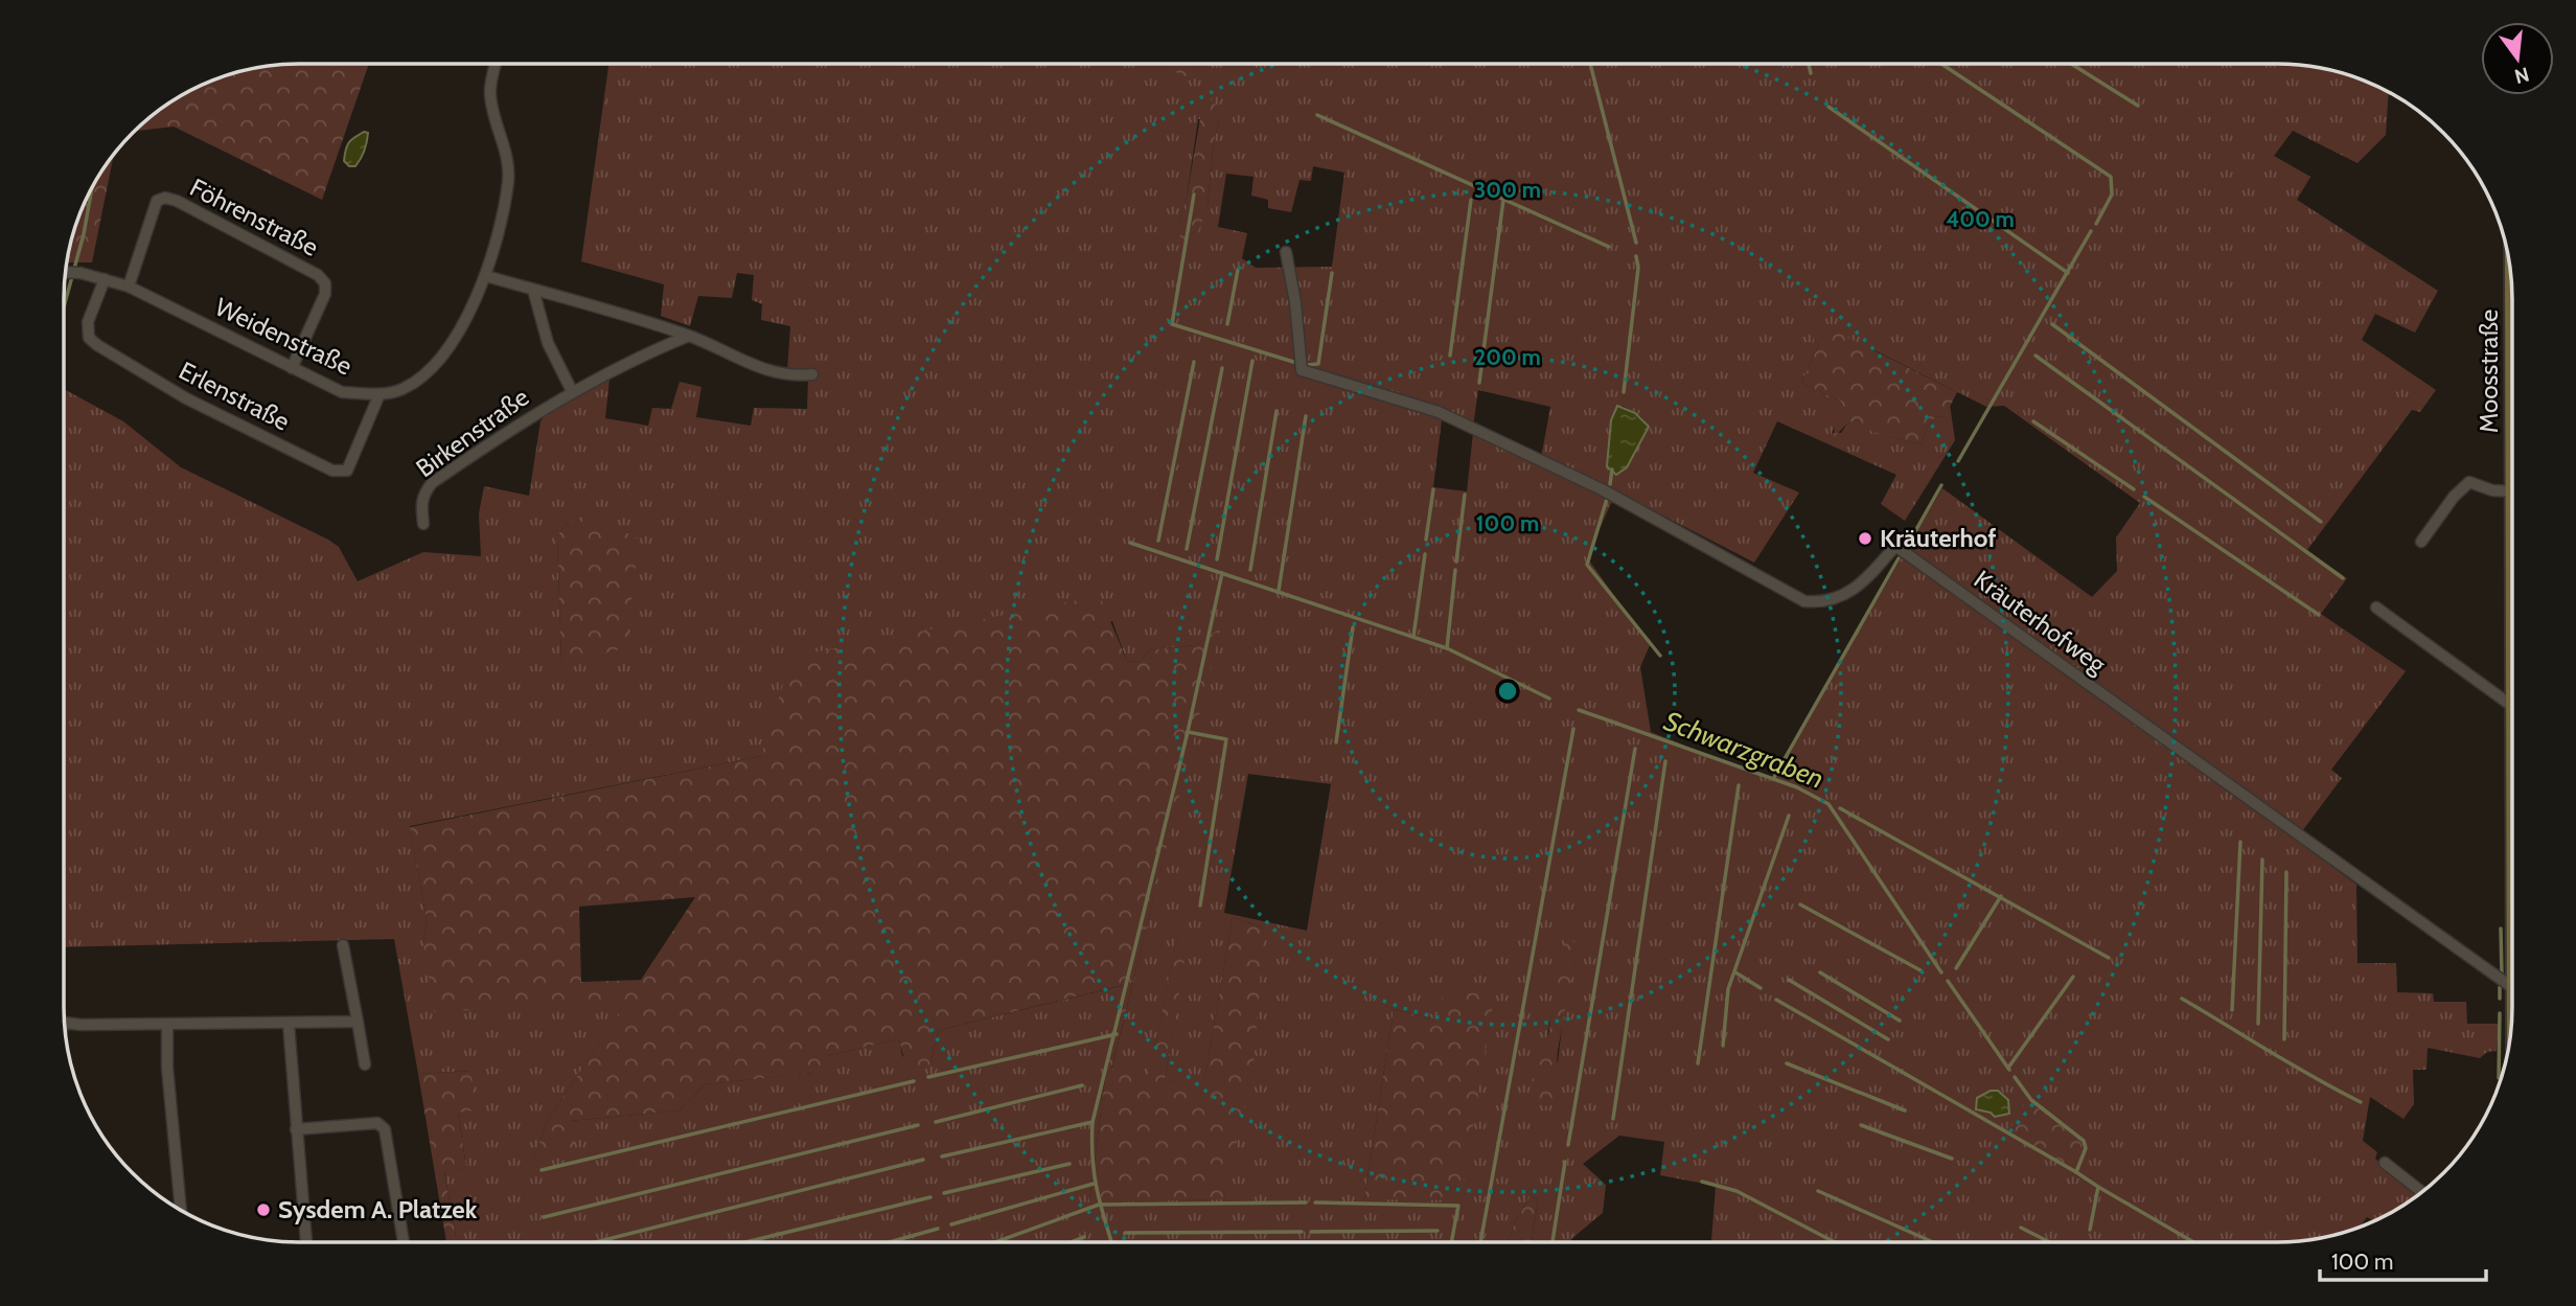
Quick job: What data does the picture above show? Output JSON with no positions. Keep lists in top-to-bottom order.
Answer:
{
  "streets": {
    "street": [
      "Föhrenstraße",
      "Weidenstraße",
      "Erlenstraße",
      "Birkenstraße",
      "Kräuterhofweg"
    ]
  },
  "crossings": [
    ["Föhrenstraße", "Weidenstraße"],
    ["Weidenstraße", "Erlenstraße"]
  ],
  "water": ["Schwarzgraben"],
  "places": ["Kräuterhof", "Sysdem A. Platzek"],
  "scale_bar": "100 m",
  "north": "bottom",
  "rings": [
    "300 m",
    "400 m",
    "200 m",
    "100 m"
  ]
}
